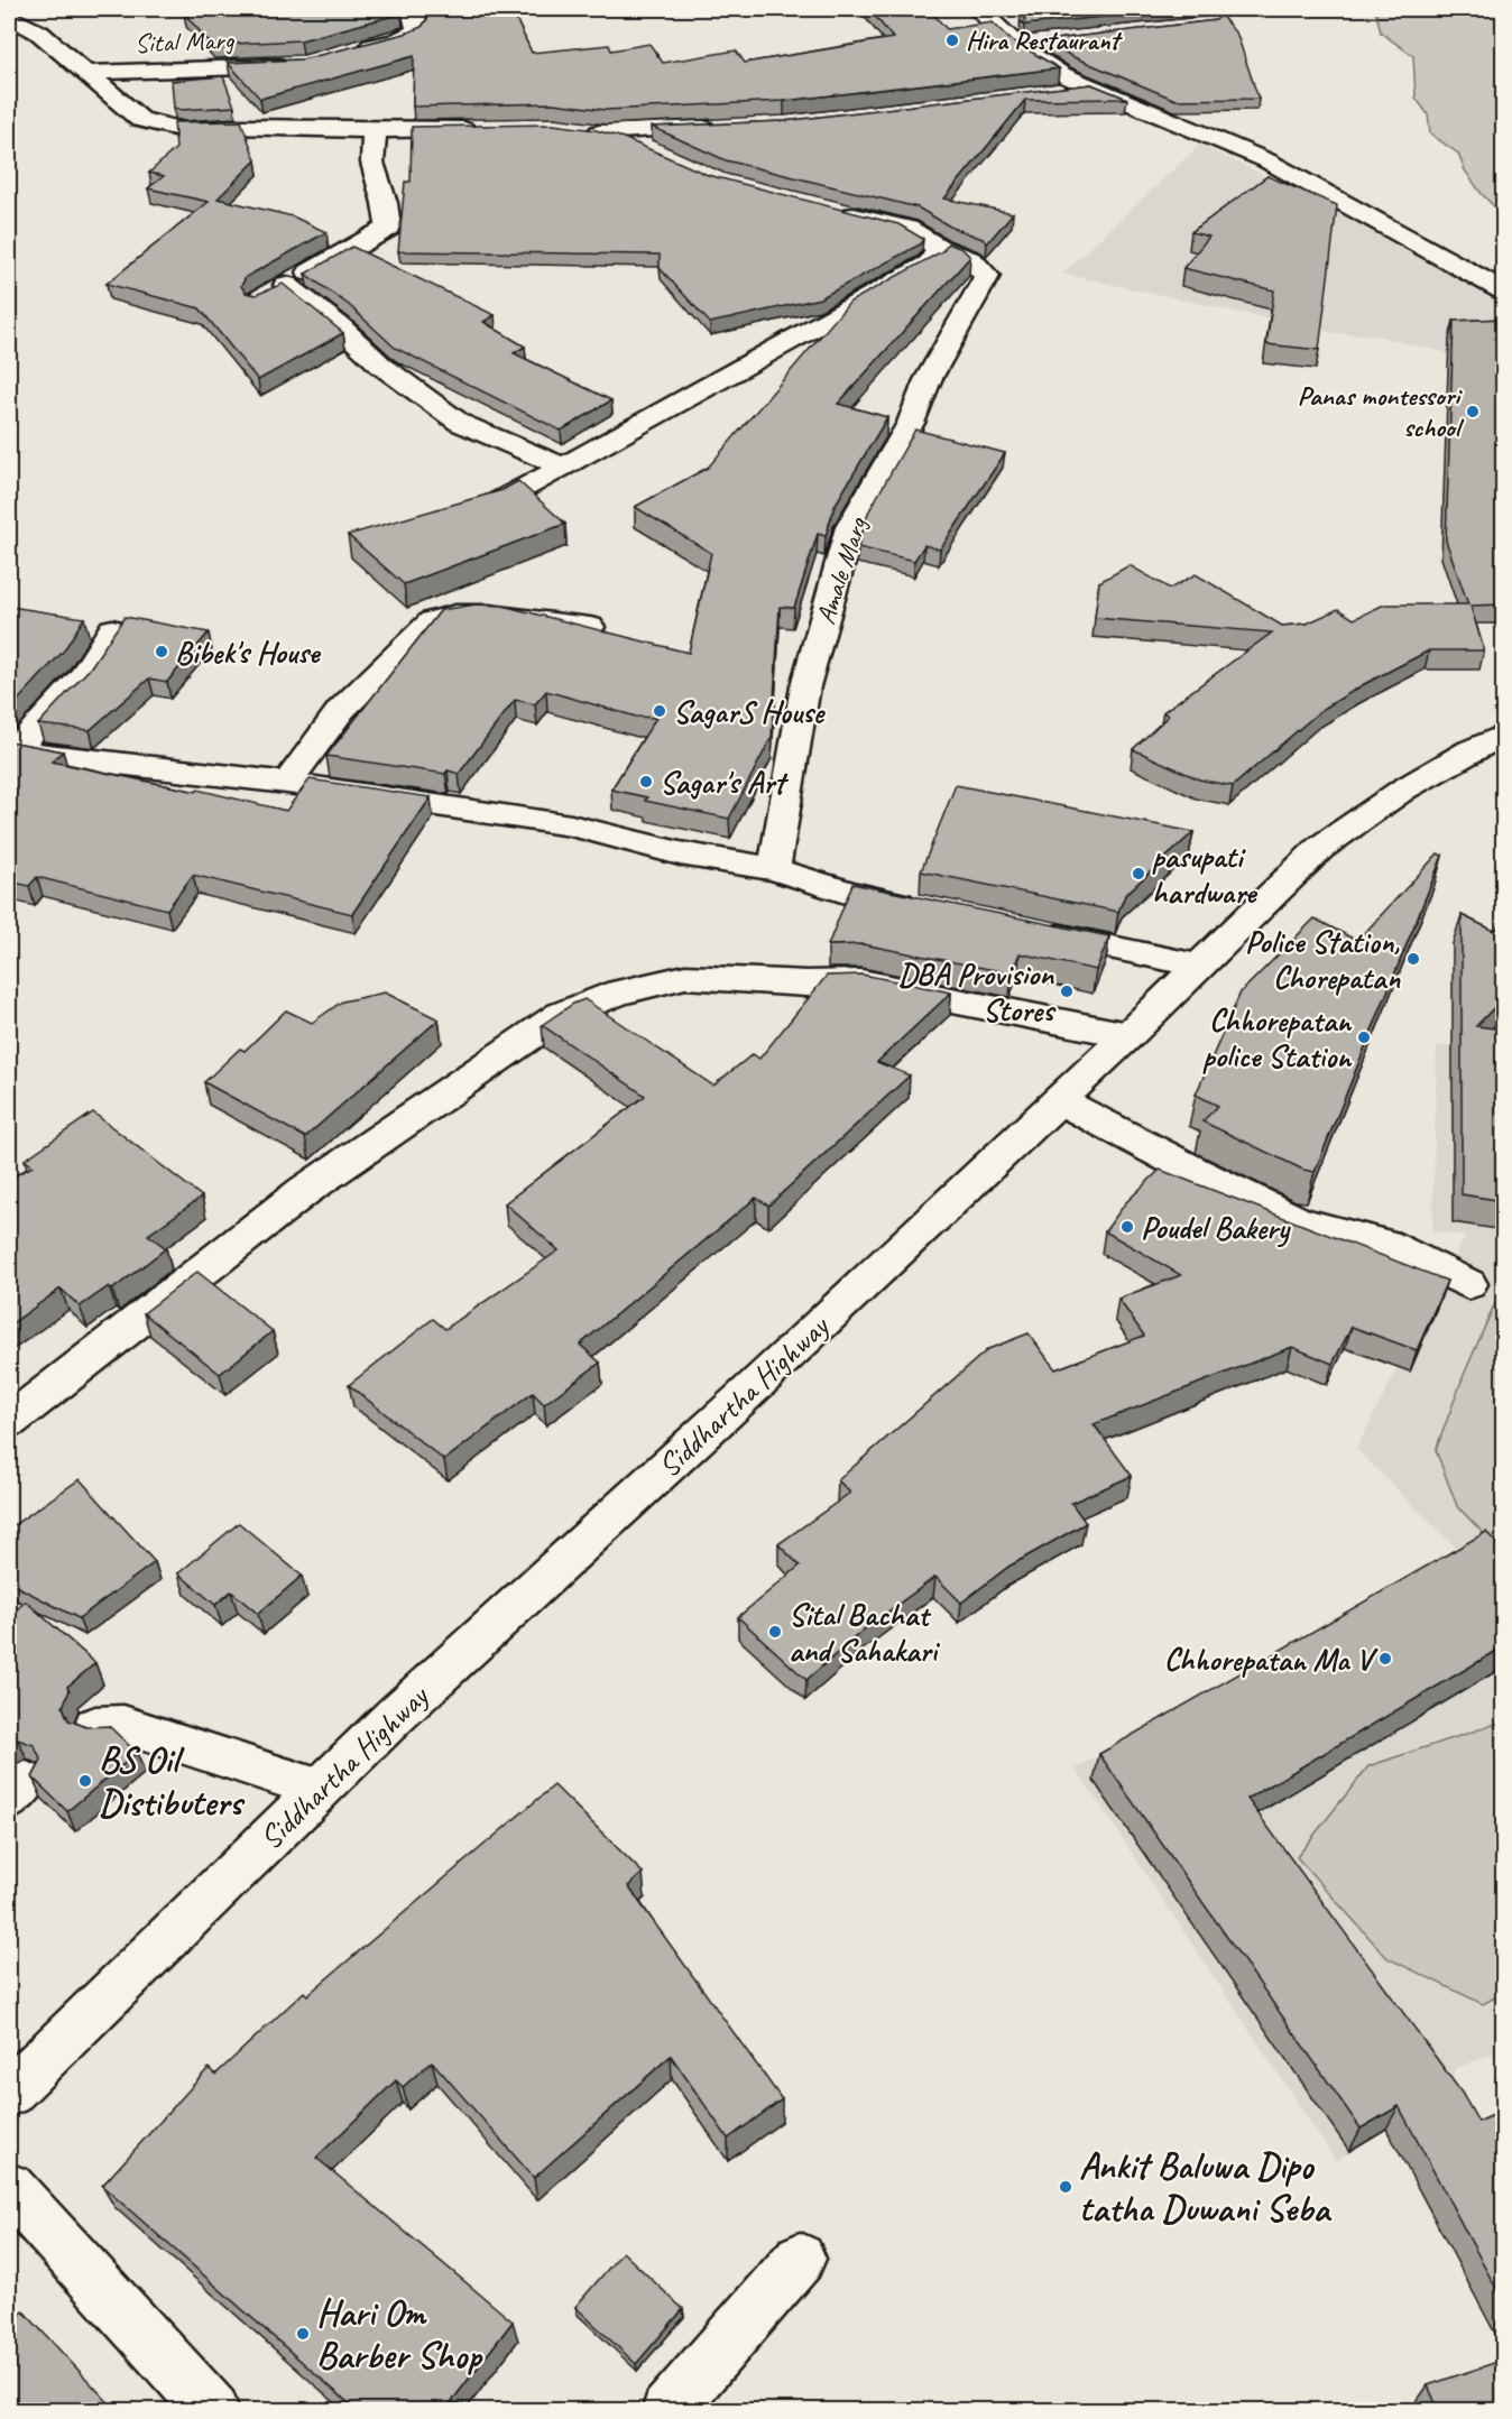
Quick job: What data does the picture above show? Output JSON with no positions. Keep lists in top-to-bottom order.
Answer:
{
  "streets": {
    "main road": ["Sital Marg", "Amale Marg", "Siddhartha Highway"]
  },
  "places": [
    "Hira Restaurant",
    "Panas montessori school",
    "Bibek's House",
    "SagarS House",
    "Sagar's Art",
    "pasupati hardware",
    "Police Station, Chorepatan",
    "DBA Provision Stores",
    "Chhorepatan police Station",
    "Poudel Bakery",
    "Sital Bachat and Sahakari",
    "Chhorepatan Ma V",
    "BS Oil Distibuters",
    "Ankit Baluwa Dipo tatha Duwani Seba",
    "Hari Om Barber Shop"
  ]
}
